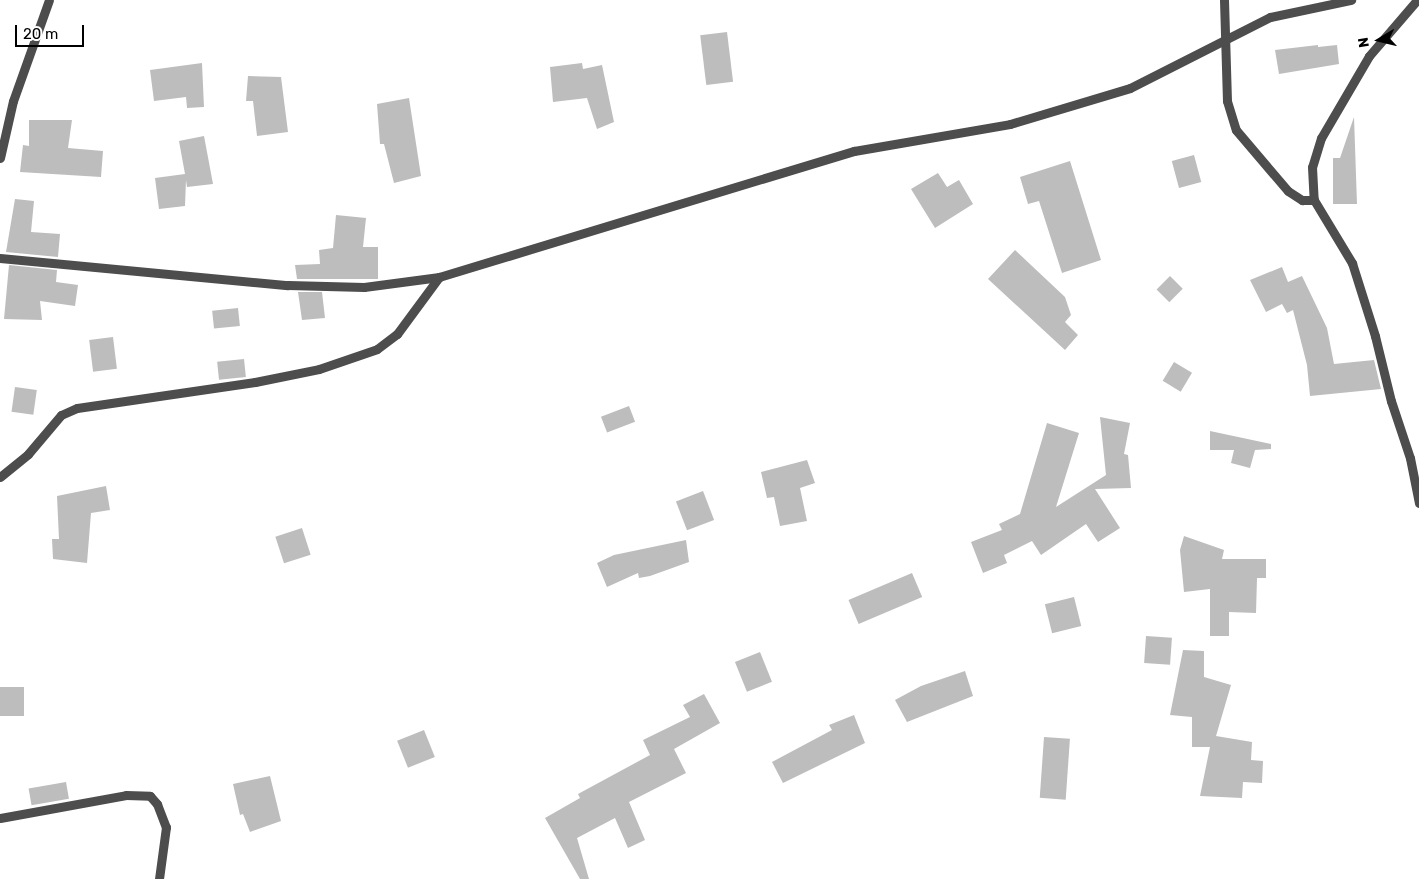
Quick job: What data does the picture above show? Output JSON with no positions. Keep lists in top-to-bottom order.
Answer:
{
  "scale_bar": "20 m",
  "north": "left"
}
